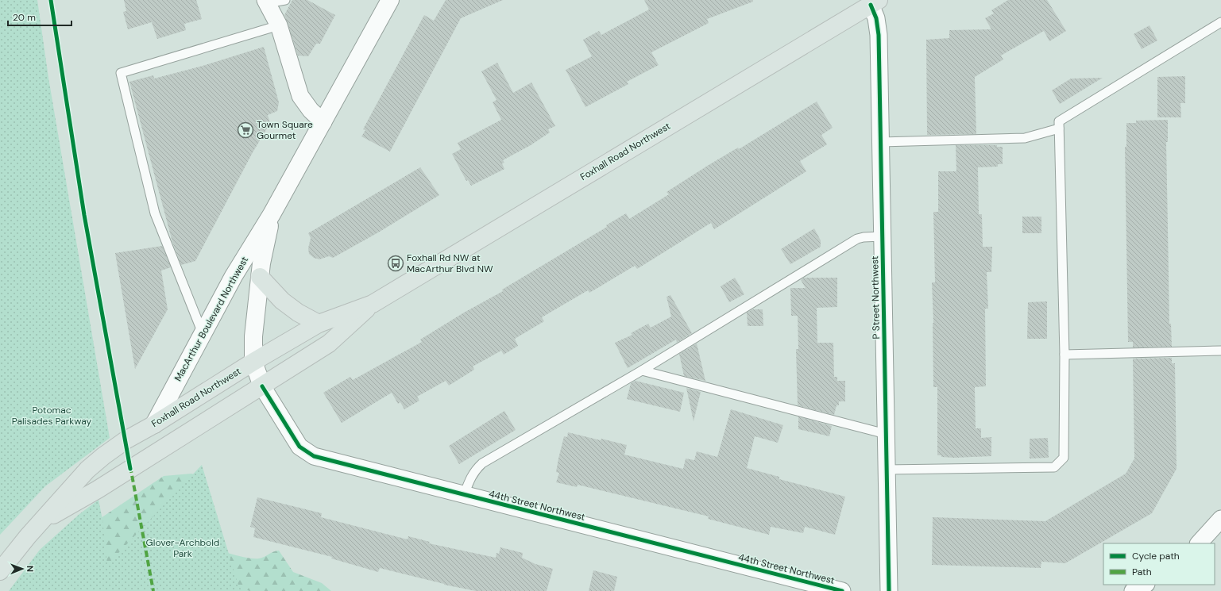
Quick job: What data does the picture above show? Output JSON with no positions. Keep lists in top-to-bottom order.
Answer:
{
  "streets": {
    "main road": ["Foxhall Road Northwest", "MacArthur Boulevard Northwest", "44th Street Northwest"],
    "street": ["P Street Northwest"]
  },
  "crossings": [
    ["Foxhall Road Northwest", "P Street Northwest"],
    ["Foxhall Road Northwest", "MacArthur Boulevard Northwest"],
    ["Foxhall Road Northwest", "44th Street Northwest"],
    ["MacArthur Boulevard Northwest", "44th Street Northwest"]
  ],
  "parks": ["Potomac Palisades Parkway", "Glover-Archbold Park"],
  "places": {
    "supermarket": ["Town Square Gourmet"],
    "bus stop": ["Foxhall Rd NW at MacArthur Blvd NW"]
  },
  "legend": ["Cycle path", "Path"],
  "scale_bar": "20 m",
  "north": "right"
}
